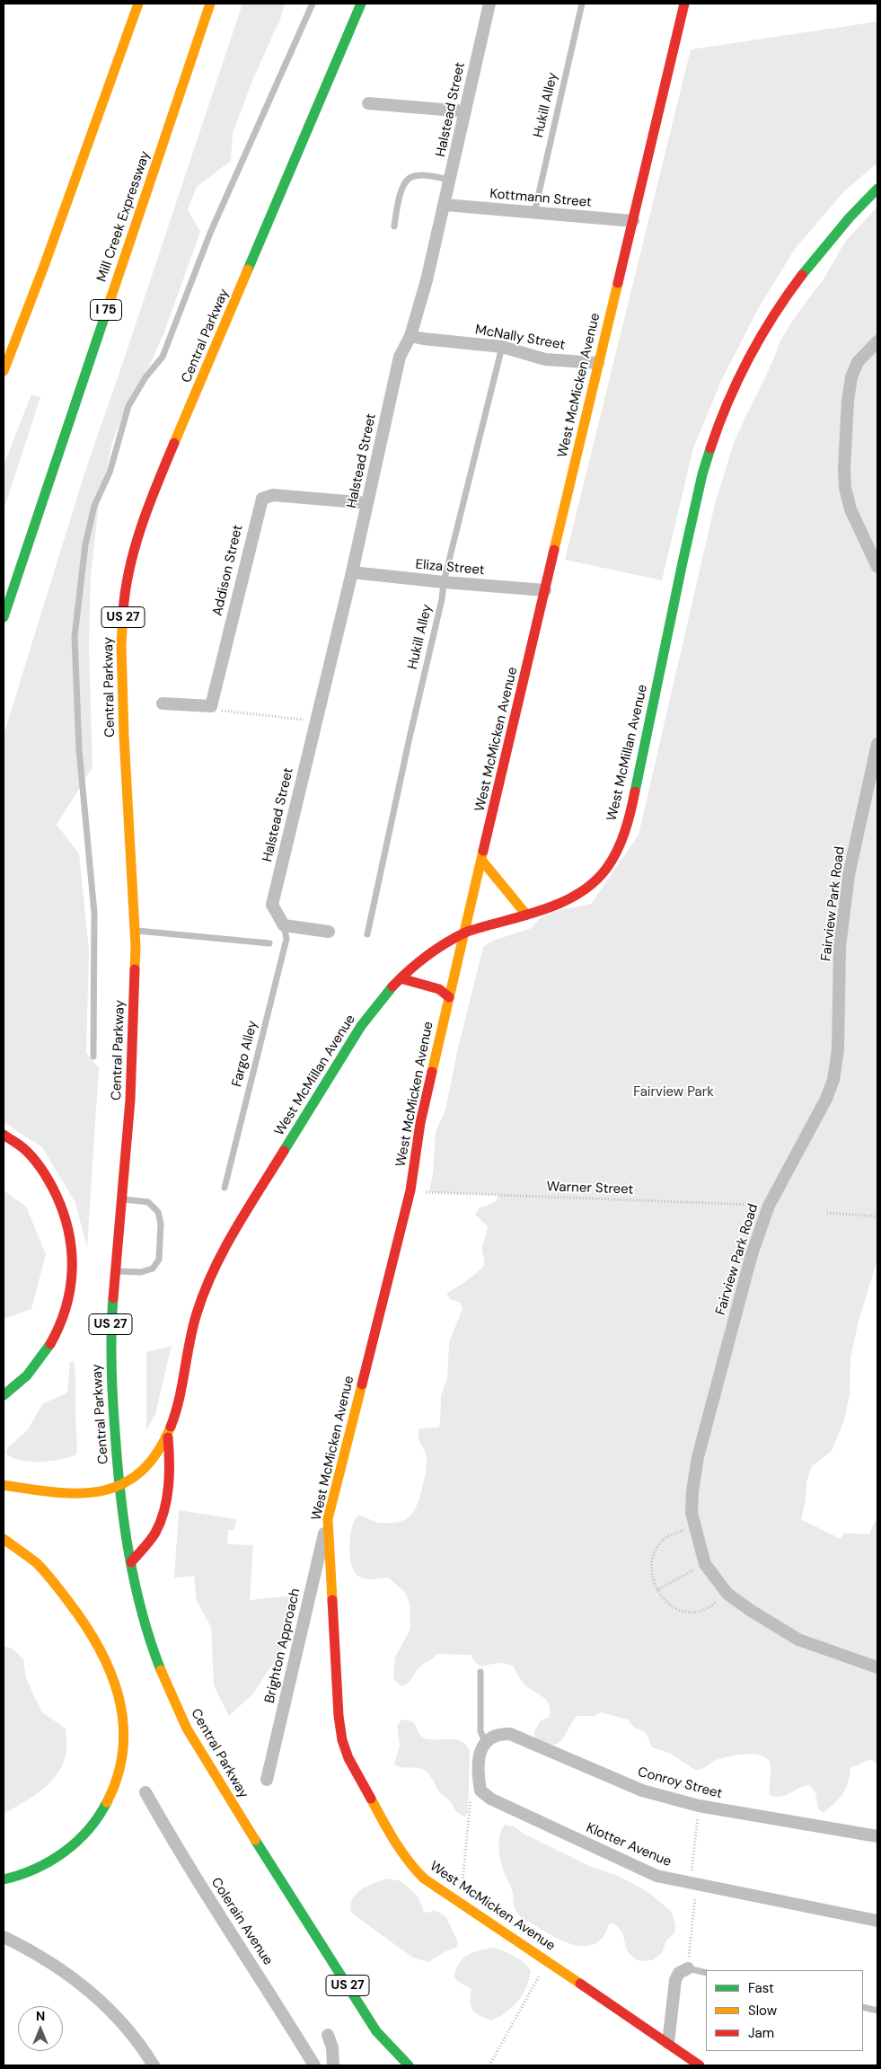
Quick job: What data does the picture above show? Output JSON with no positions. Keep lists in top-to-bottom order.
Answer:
{
  "streets": {
    "main road": [
      "Mill Creek Expressway",
      "I 75",
      "Central Parkway",
      "West McMicken Avenue",
      "US 27",
      "West McMillan Avenue"
    ],
    "street": [
      "Halstead Street",
      "Kottmann Street",
      "McNally Street",
      "Eliza Street",
      "Addison Street",
      "Fairview Park Road",
      "Brighton Approach",
      "Conroy Street",
      "Klotter Avenue",
      "Colerain Avenue"
    ],
    "lane": ["Hukill Alley", "Fargo Alley"],
    "path": ["Warner Street"]
  },
  "crossings": [
    ["Hukill Alley", "Kottmann Street"],
    ["Hukill Alley", "McNally Street"],
    ["Hukill Alley", "Eliza Street"],
    ["Halstead Street", "Kottmann Street"],
    ["Halstead Street", "McNally Street"],
    ["Halstead Street", "Eliza Street"],
    ["Halstead Street", "Addison Street"],
    ["Halstead Street", "Fargo Alley"],
    ["Kottmann Street", "West McMicken Avenue"],
    ["Central Parkway", "West McMillan Avenue"],
    ["McNally Street", "West McMicken Avenue"],
    ["West McMicken Avenue", "Eliza Street"],
    ["West McMicken Avenue", "West McMillan Avenue"],
    ["West McMicken Avenue", "Warner Street"],
    ["West McMicken Avenue", "Brighton Approach"],
    ["Fairview Park Road", "Warner Street"]
  ],
  "parks": ["Fairview Park"],
  "legend": ["Fast", "Slow", "Jam"],
  "north": "top"
}
